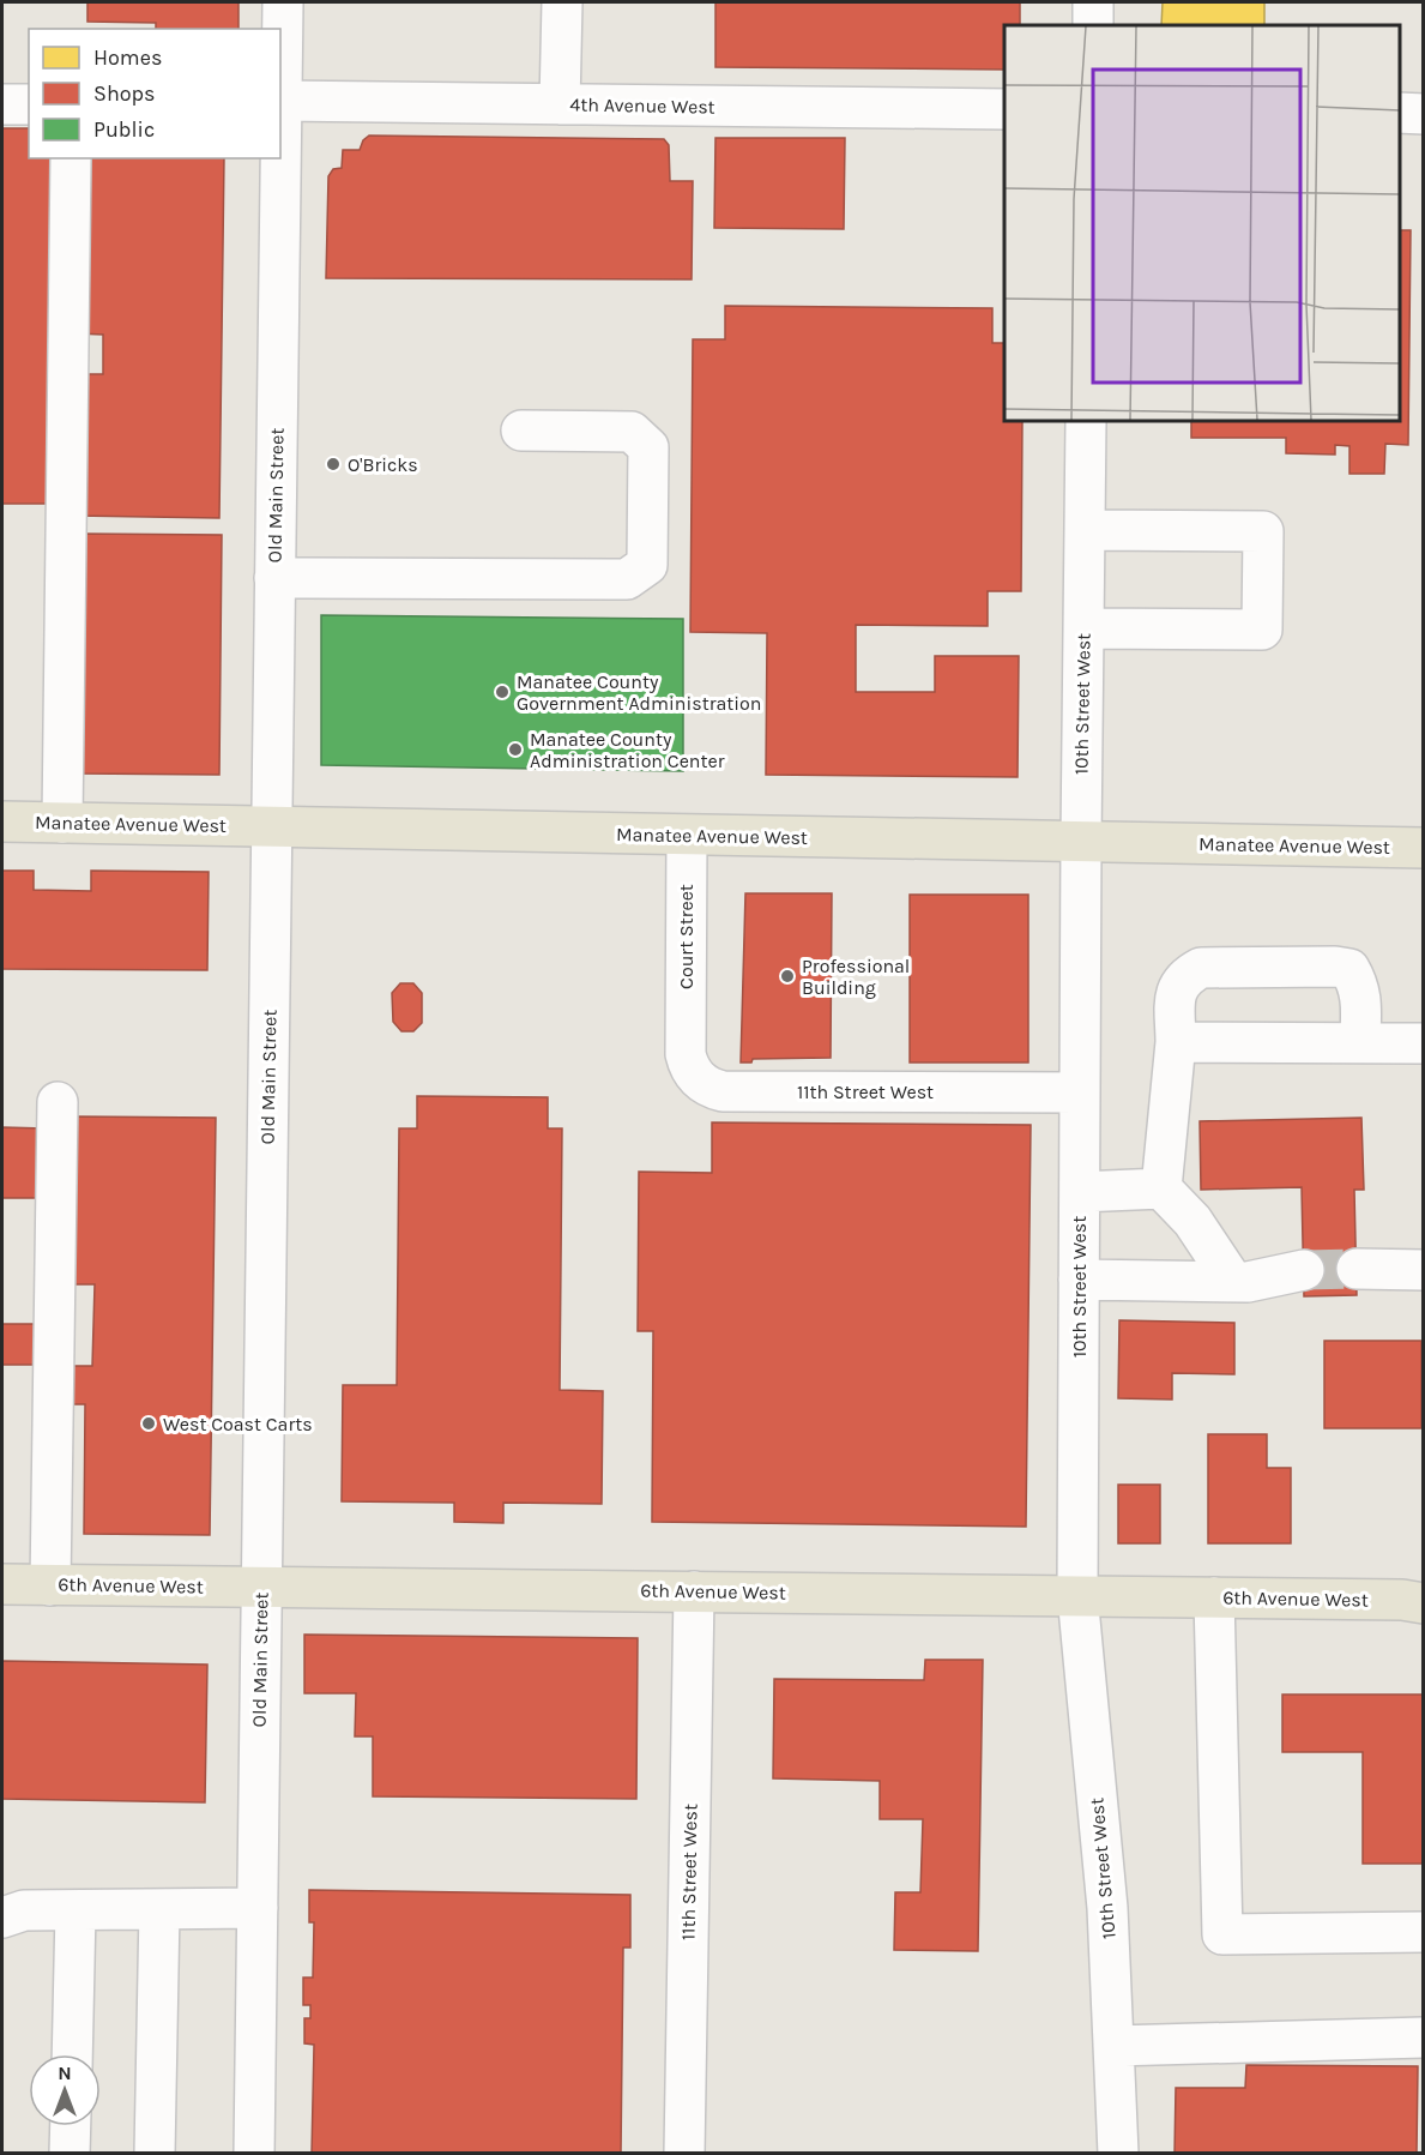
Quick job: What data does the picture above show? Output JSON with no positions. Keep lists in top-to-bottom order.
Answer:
{
  "streets": {
    "main road": ["Manatee Avenue West", "6th Avenue West"],
    "street": [
      "4th Avenue West",
      "Old Main Street",
      "10th Street West",
      "Court Street",
      "11th Street West"
    ]
  },
  "crossings": [
    ["Old Main Street", "Manatee Avenue West"],
    ["Old Main Street", "6th Avenue West"],
    ["10th Street West", "Manatee Avenue West"],
    ["10th Street West", "11th Street West"],
    ["10th Street West", "6th Avenue West"],
    ["Manatee Avenue West", "Court Street"],
    ["Court Street", "11th Street West"],
    ["11th Street West", "6th Avenue West"]
  ],
  "places": [
    "O'Bricks",
    "Manatee County Government Administration",
    "Manatee County Administration Center",
    "Professional Building",
    "West Coast Carts"
  ],
  "legend": ["Homes", "Shops", "Public"],
  "north": "top"
}
